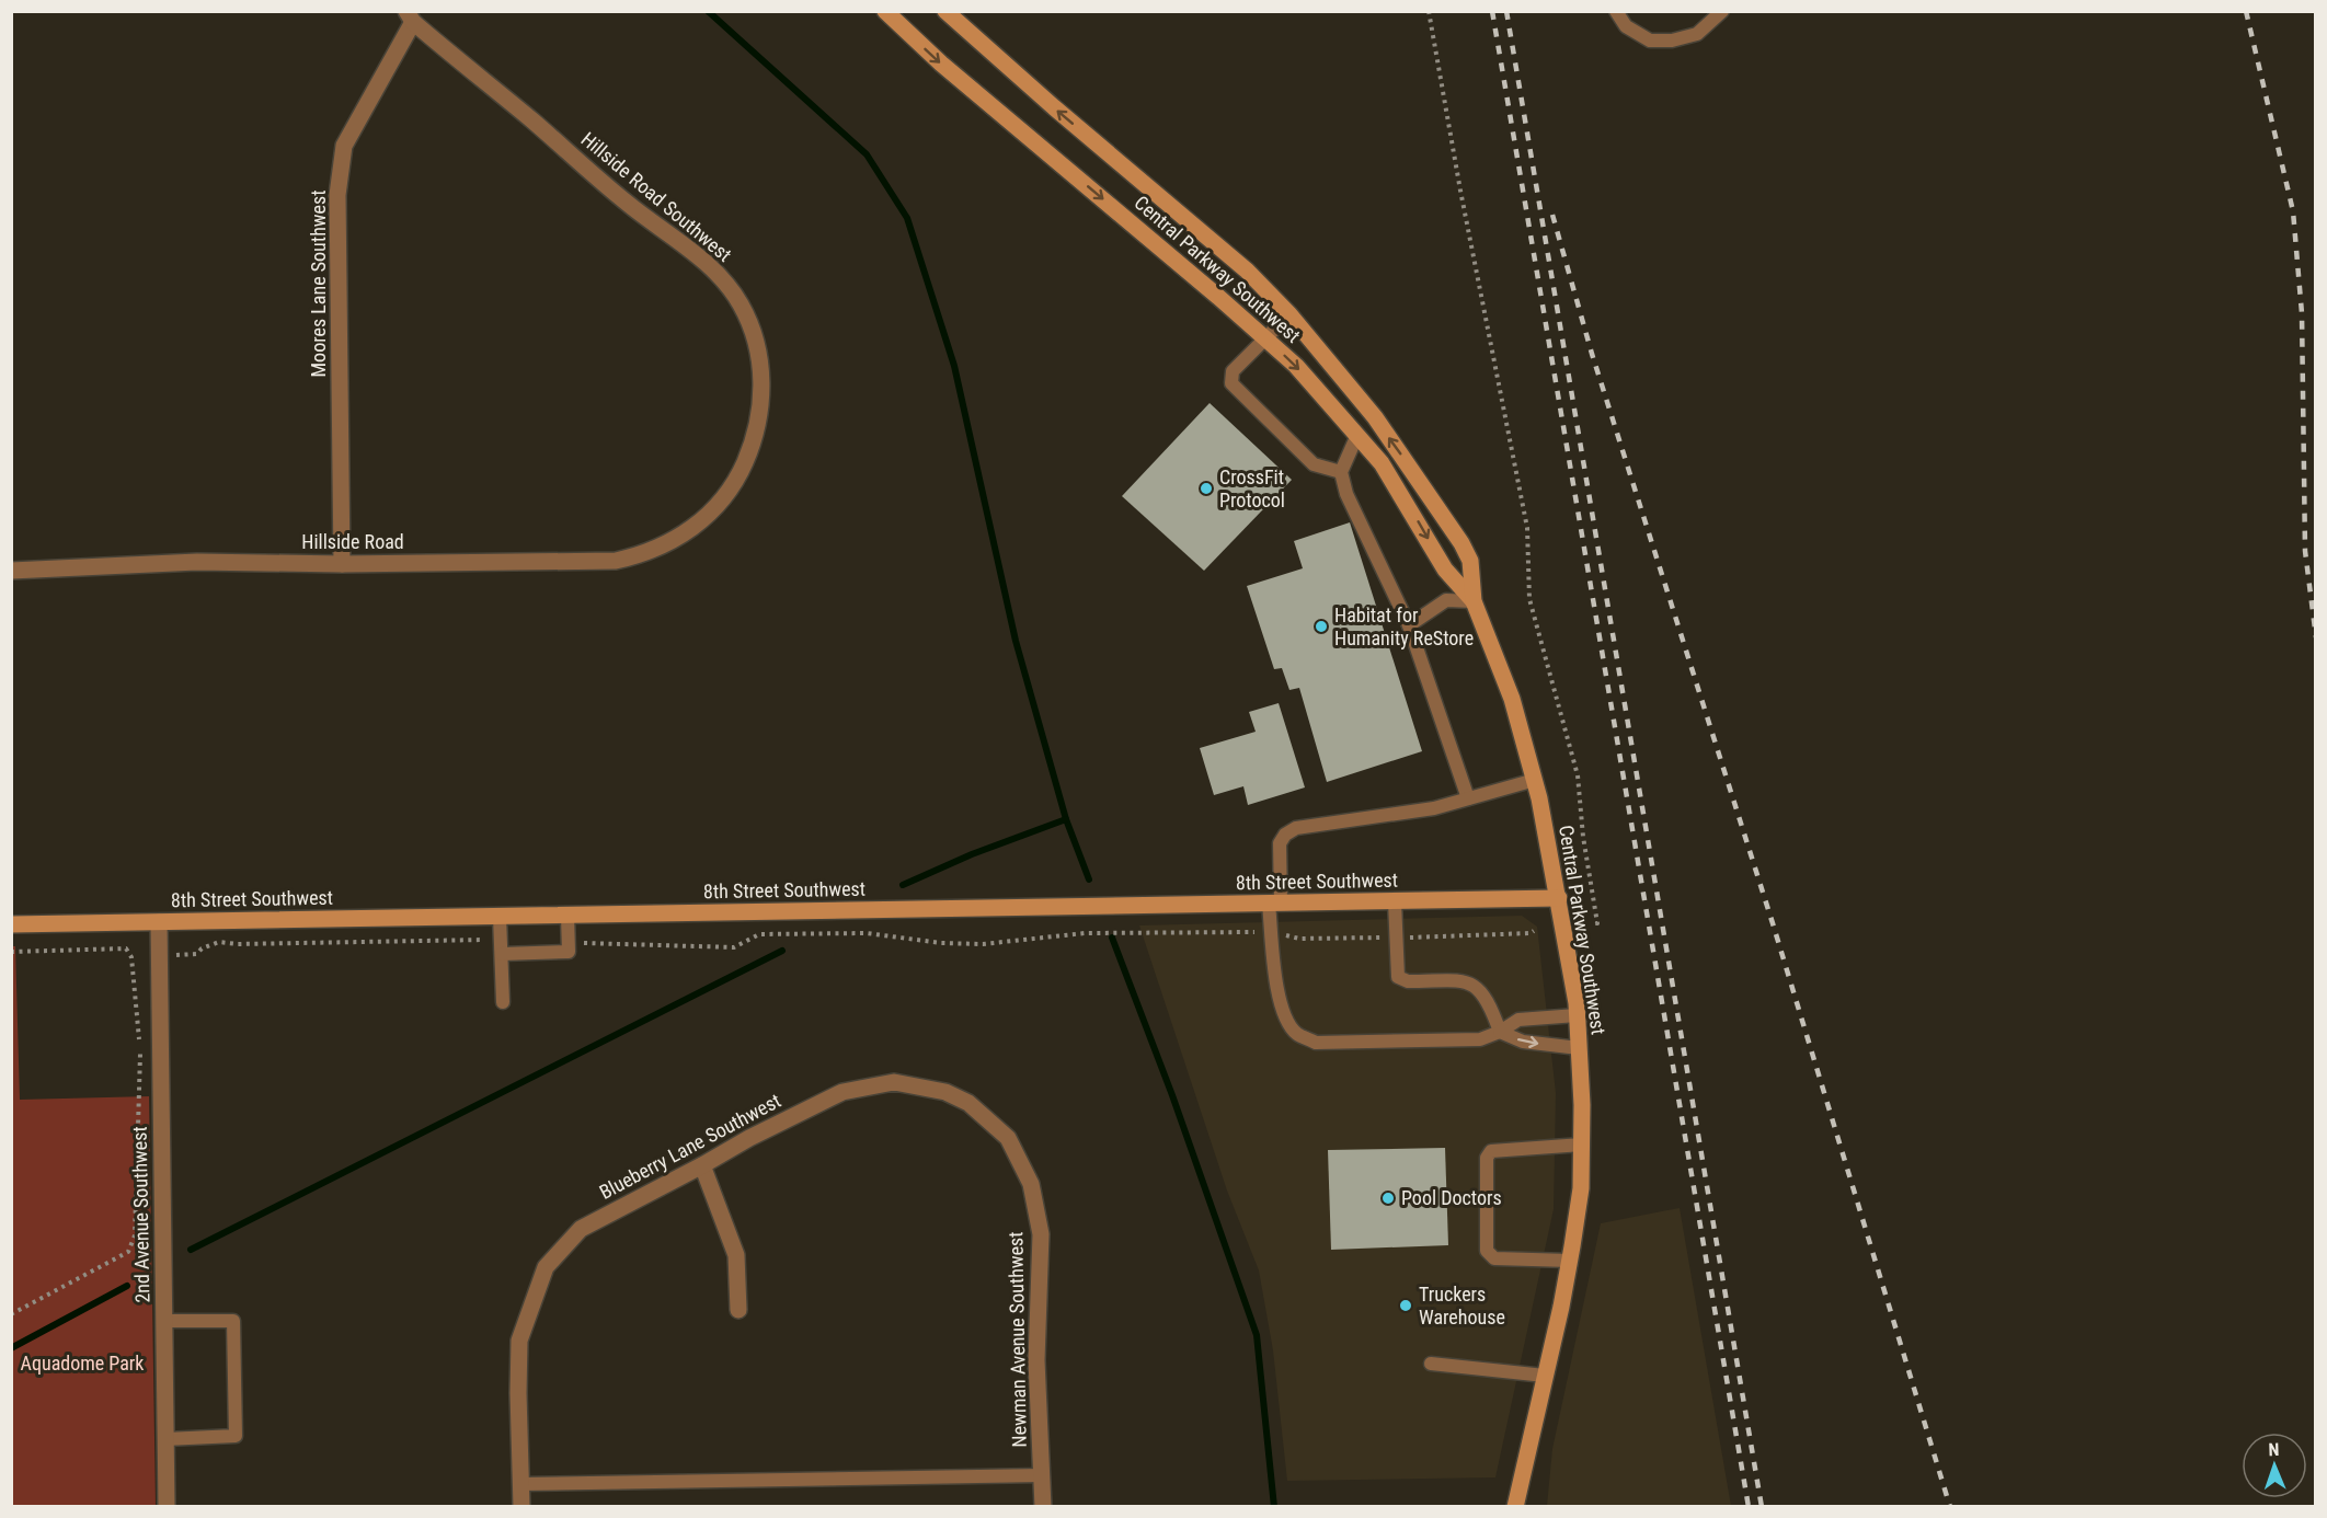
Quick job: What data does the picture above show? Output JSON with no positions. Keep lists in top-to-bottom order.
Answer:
{
  "streets": {
    "street": [
      "Hillside Road Southwest",
      "Central Parkway Southwest",
      "Moores Lane Southwest",
      "Hillside Road",
      "8th Street Southwest",
      "Blueberry Lane Southwest",
      "2nd Avenue Southwest",
      "Newman Avenue Southwest"
    ]
  },
  "crossings": [
    ["Hillside Road Southwest", "Moores Lane Southwest"],
    ["Hillside Road Southwest", "Hillside Road"],
    ["Central Parkway Southwest", "8th Street Southwest"],
    ["Moores Lane Southwest", "Hillside Road"],
    ["8th Street Southwest", "2nd Avenue Southwest"],
    ["Blueberry Lane Southwest", "Newman Avenue Southwest"]
  ],
  "parks": ["Aquadome Park"],
  "places": [
    "CrossFit Protocol",
    "Habitat for Humanity ReStore",
    "Pool Doctors",
    "Truckers Warehouse"
  ],
  "north": "top"
}
